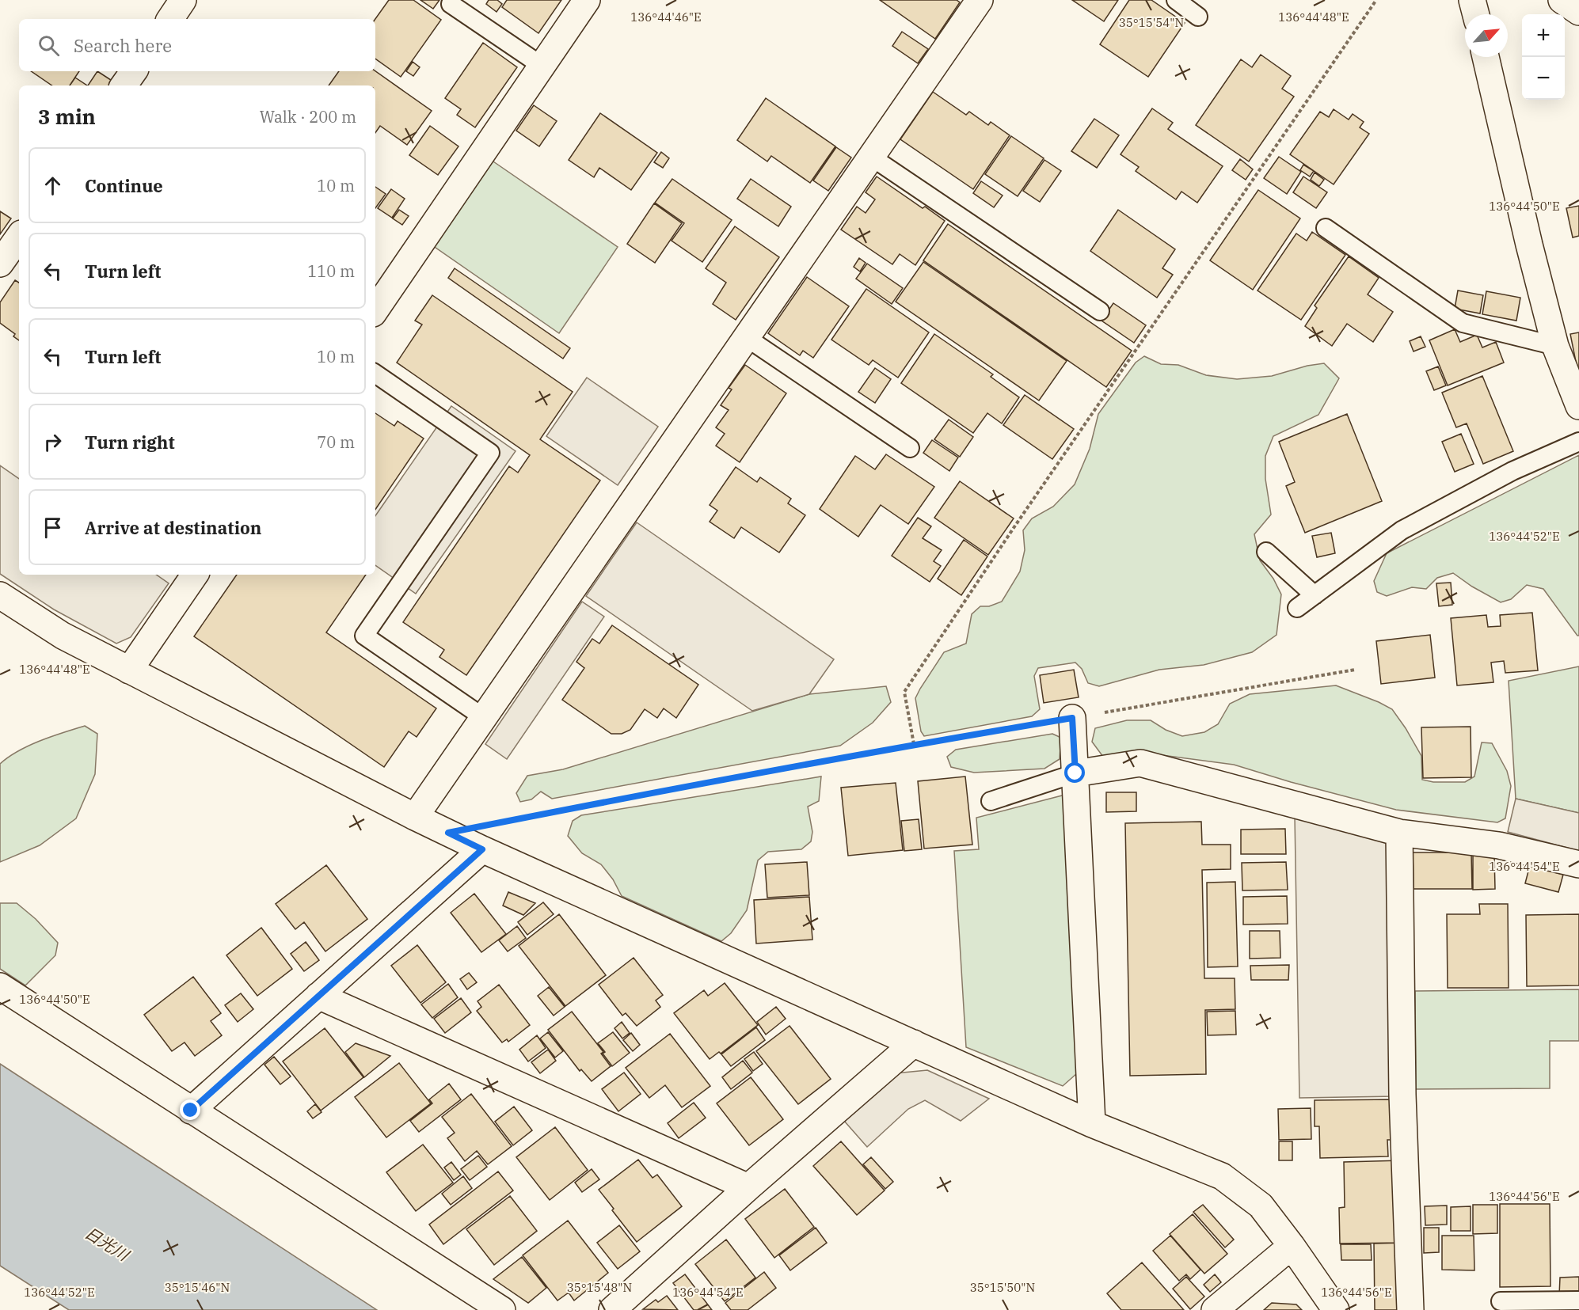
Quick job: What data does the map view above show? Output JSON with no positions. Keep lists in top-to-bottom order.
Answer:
{
  "water": ["日光川"],
  "north": "top right",
  "page": {
    "map_buttons": ["+", "−"],
    "search": "Search here",
    "heading": ["3 min", "Walk · 200 m"],
    "list": [
      ["Continue", "10 m"],
      ["Turn left", "110 m"],
      ["Turn left", "10 m"],
      ["Turn right", "70 m"],
      "Arrive at destination"
    ]
  },
  "coordinates": [
    "136°44'46\"E",
    "136°44'48\"E",
    "35°15'54\"N",
    "136°44'50\"E",
    "136°44'52\"E",
    "136°44'54\"E",
    "136°44'56\"E",
    "35°15'46\"N",
    "35°15'48\"N",
    "35°15'50\"N"
  ]
}
